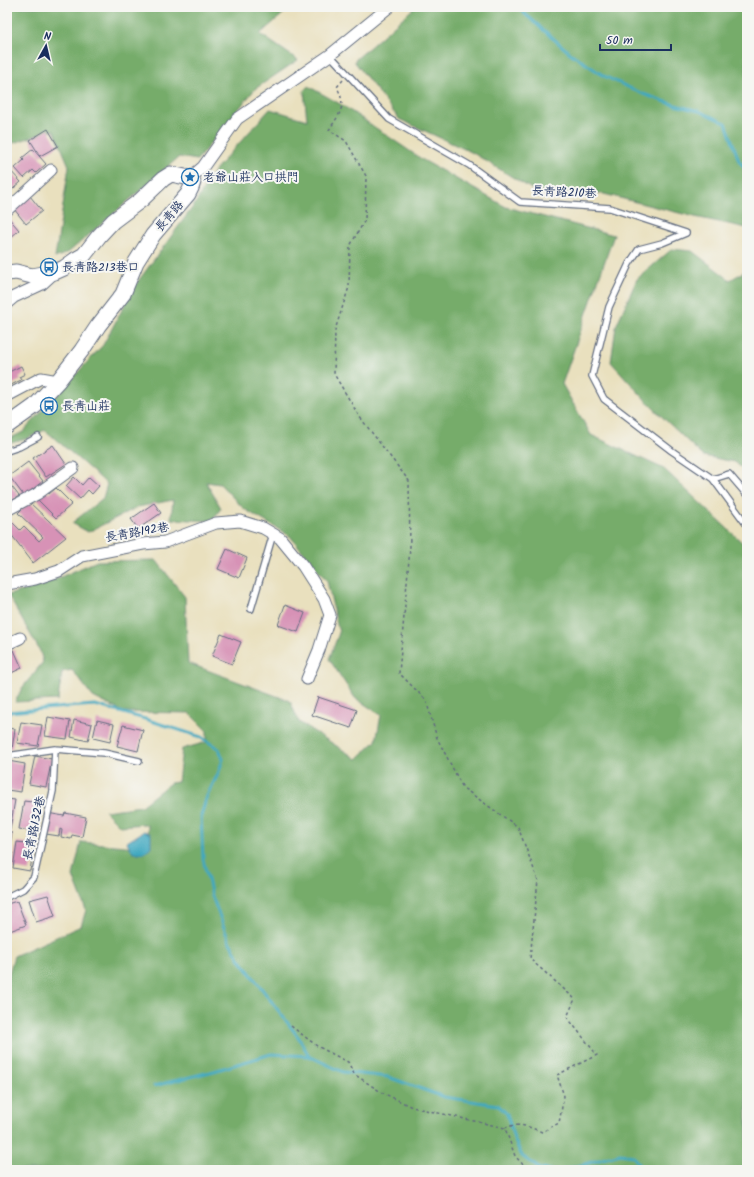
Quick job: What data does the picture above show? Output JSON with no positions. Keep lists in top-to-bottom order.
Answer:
{
  "streets": {
    "street": ["長青路", "長青路192巷"],
    "lane": ["長青路210巷", "長青路132巷"]
  },
  "places": {
    "place": ["老爺山莊入口拱門"],
    "bus stop": ["長青路213巷口", "長青山莊"]
  },
  "scale_bar": "50 m",
  "north": "top"
}
